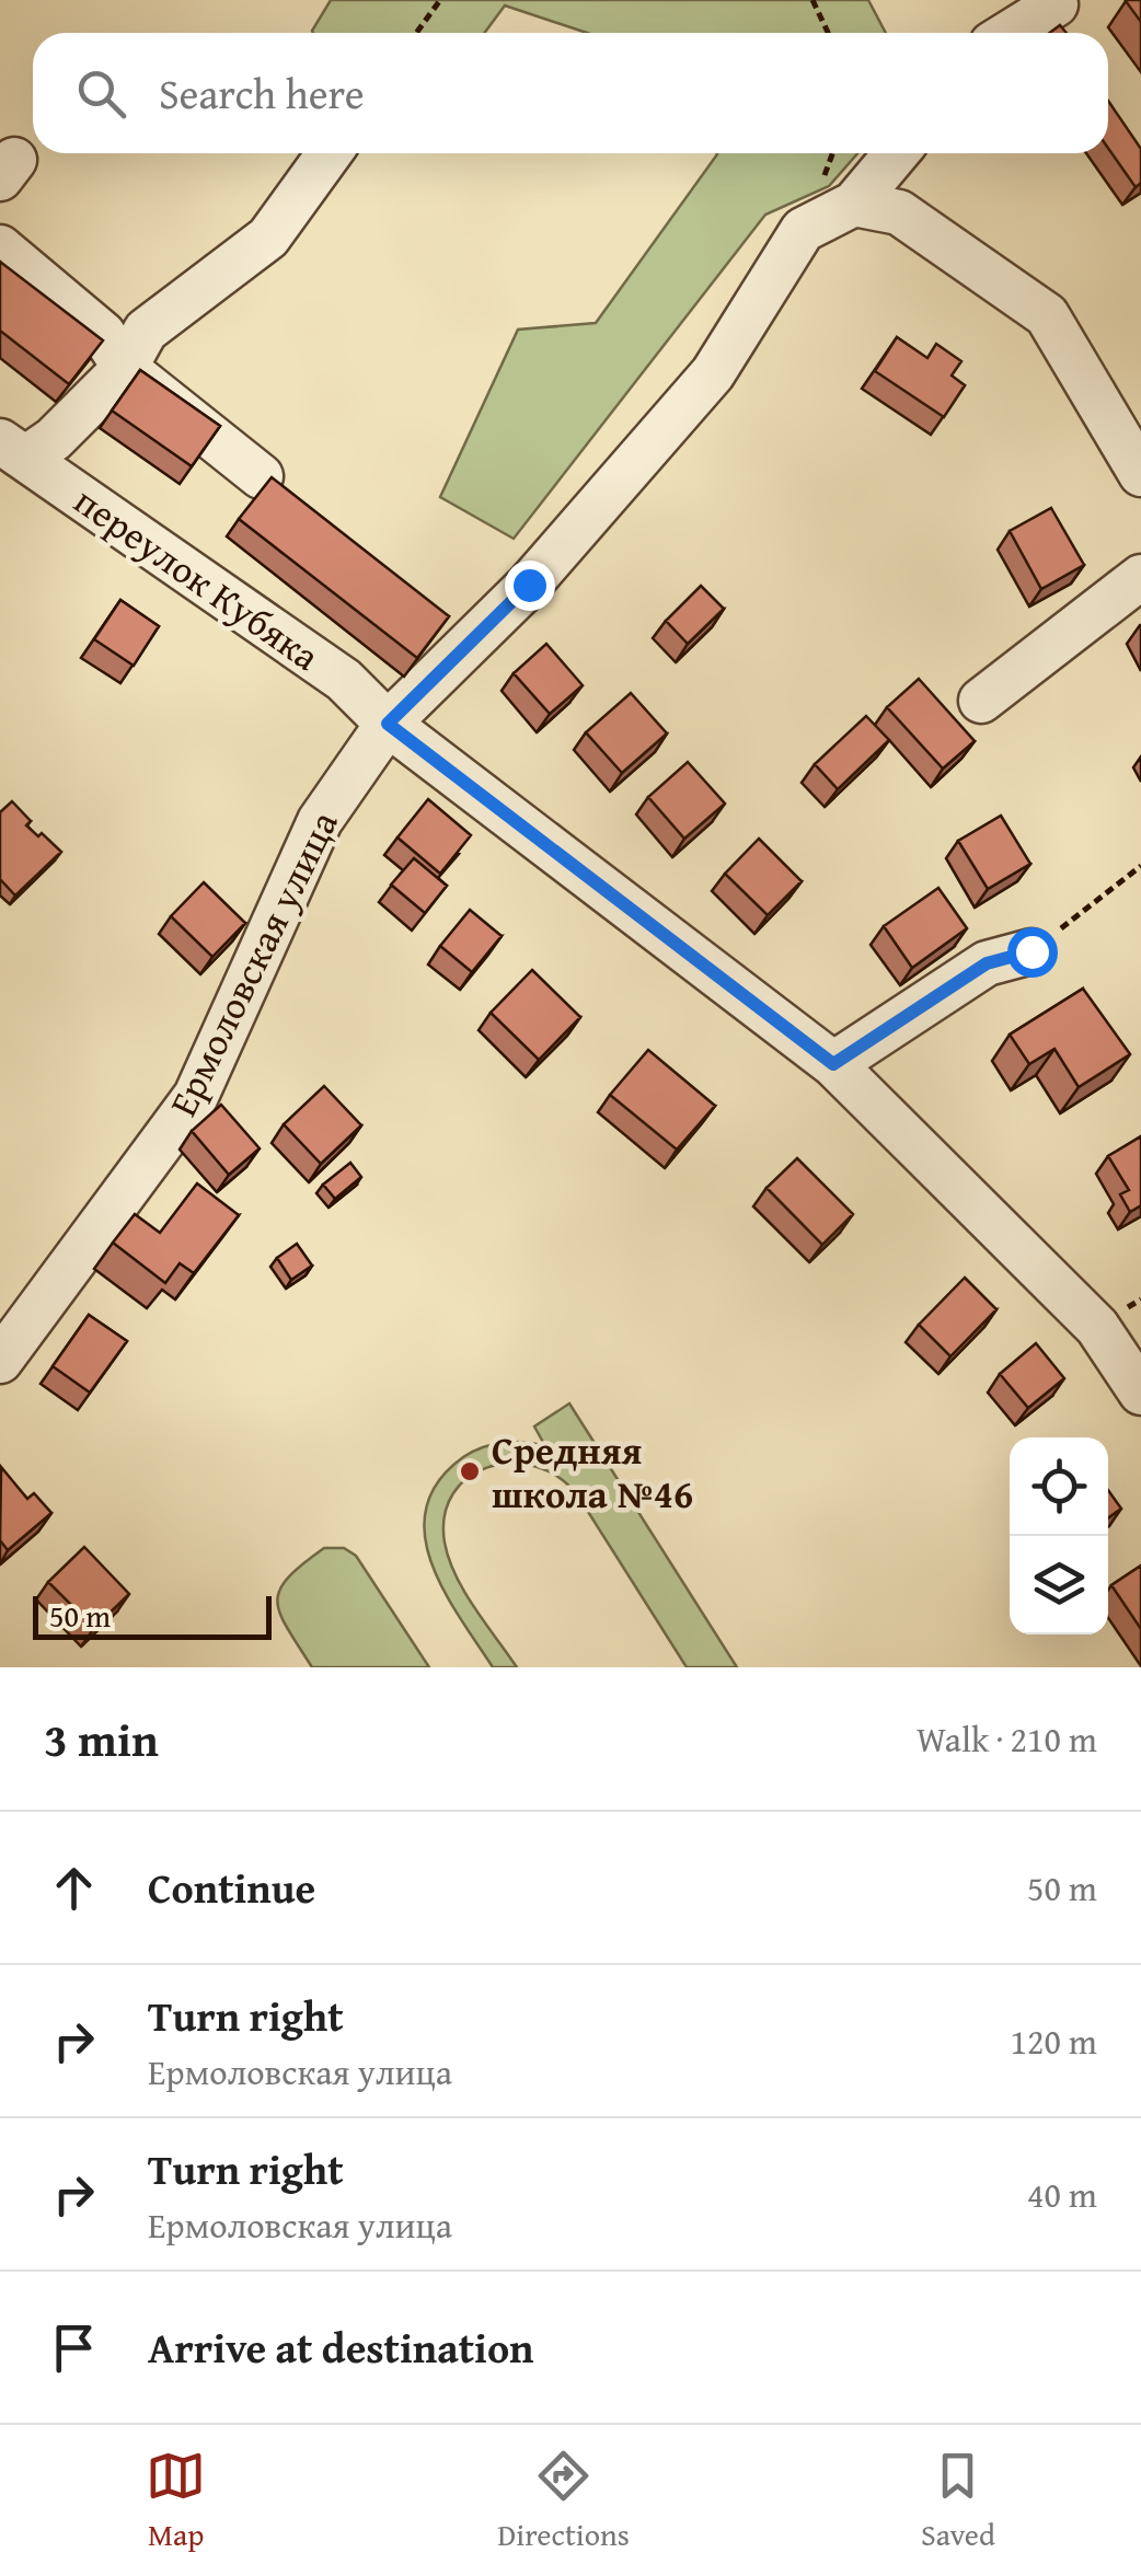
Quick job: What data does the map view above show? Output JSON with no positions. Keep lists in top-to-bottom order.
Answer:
{
  "streets": {
    "street": ["переулок Кубяка", "Ермоловская улица"]
  },
  "crossings": [
    ["переулок Кубяка", "Ермоловская улица"]
  ],
  "places": ["Средняя школа №46"],
  "scale_bar": "50 m",
  "page": {
    "search": "Search here",
    "scale": "50 m",
    "heading": ["3 min", "Walk · 210 m"],
    "list": [
      ["Continue", "50 m"],
      ["Turn right", "Ермоловская улица", "120 m"],
      ["Turn right", "Ермоловская улица", "40 m"],
      "Arrive at destination"
    ],
    "nav": ["Map", "Directions", "Saved"]
  }
}
